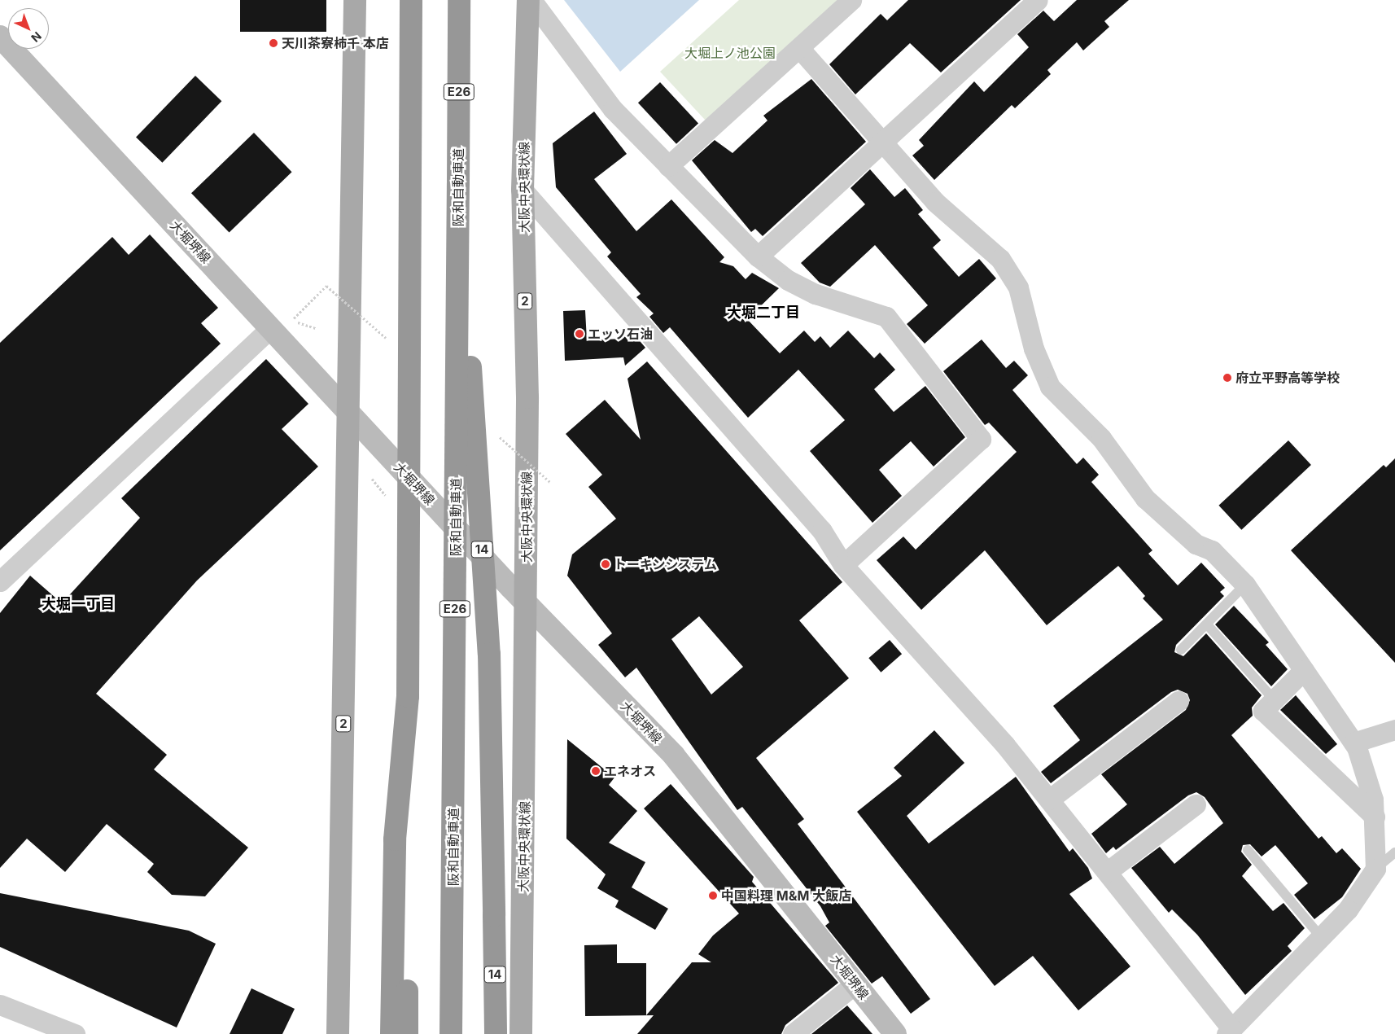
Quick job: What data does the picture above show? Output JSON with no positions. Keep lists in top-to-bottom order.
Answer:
{
  "streets": {
    "highway": ["E26", "阪和自動車道", "14"],
    "main road": ["大阪中央環状線", "大堀堺線", "2"]
  },
  "crossings": [
    ["阪和自動車道", "14"],
    ["大阪中央環状線", "大堀堺線"],
    ["大堀堺線", "2"]
  ],
  "districts": ["大堀二丁目", "大堀一丁目"],
  "parks": ["大堀上ノ池公園"],
  "places": [
    "天川茶寮柿千 本店",
    "エッソ石油",
    "府立平野高等学校",
    "トーキンシステム",
    "エネオス",
    "中国料理 M&M 大飯店"
  ],
  "north": "bottom right"
}
